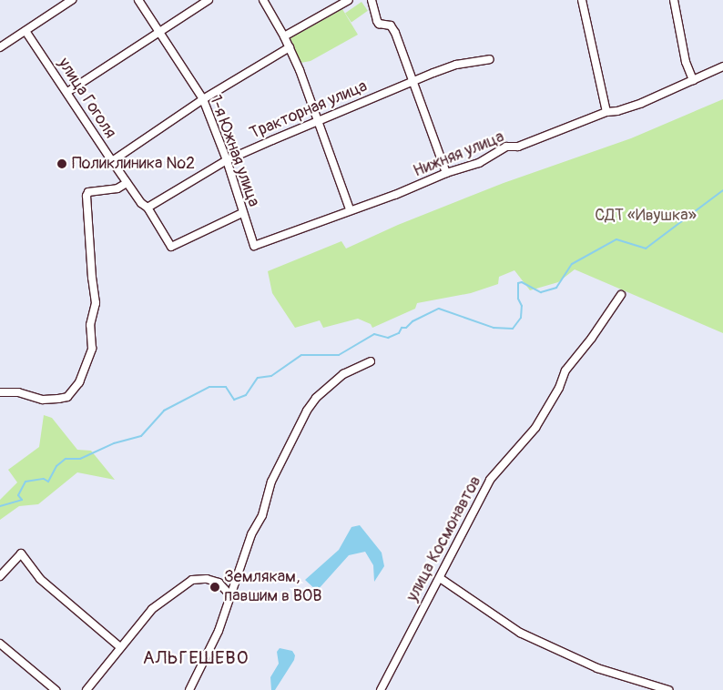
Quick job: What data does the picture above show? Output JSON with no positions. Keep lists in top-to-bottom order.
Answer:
{
  "streets": {
    "street": [
      "улица Гоголя",
      "Тракторная улица",
      "1-я Южная улица",
      "Нижняя улица",
      "улица Космонавтов"
    ]
  },
  "crossings": [
    ["улица Гоголя", "Тракторная улица"],
    ["улица Гоголя", "1-я Южная улица"],
    ["Тракторная улица", "1-я Южная улица"],
    ["1-я Южная улица", "Нижняя улица"]
  ],
  "districts": ["АЛЬГЕШЕВО"],
  "parks": ["СДТ «Ивушка»"],
  "places": ["Поликлиника №2", "Землякам, павшим в ВОВ"]
}
